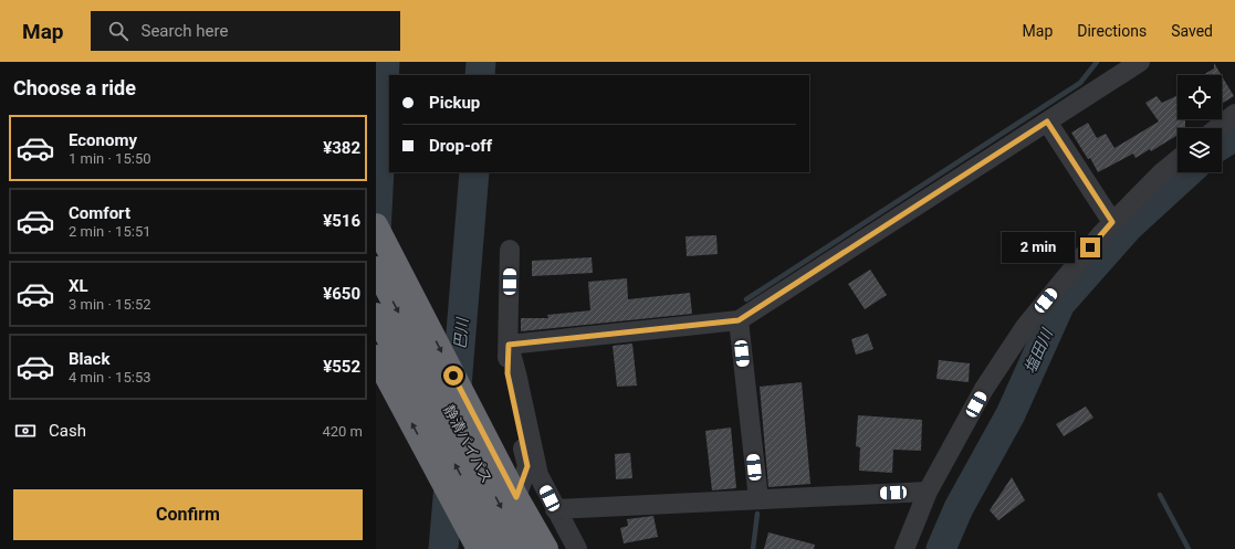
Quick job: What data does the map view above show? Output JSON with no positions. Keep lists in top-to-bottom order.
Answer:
{
  "streets": {
    "highway": ["静清バイパス"]
  },
  "water": ["巴川", "塩田川"],
  "page": {
    "header": "Map",
    "search": "Search here",
    "nav": ["Map", "Directions", "Saved"],
    "heading": "Choose a ride",
    "banner": ["Pickup", "Drop-off"],
    "list": [
      {
        "name": "Economy",
        "note": "1 min · 15:50",
        "value": "¥382"
      },
      {
        "name": "Comfort",
        "note": "2 min · 15:51",
        "value": "¥516"
      },
      {
        "name": "XL",
        "note": "3 min · 15:52",
        "value": "¥650"
      },
      {
        "name": "Black",
        "note": "4 min · 15:53",
        "value": "¥552"
      }
    ],
    "bubble": "2 min",
    "pay": ["Cash", "420 m"],
    "buttons": "Confirm"
  }
}
